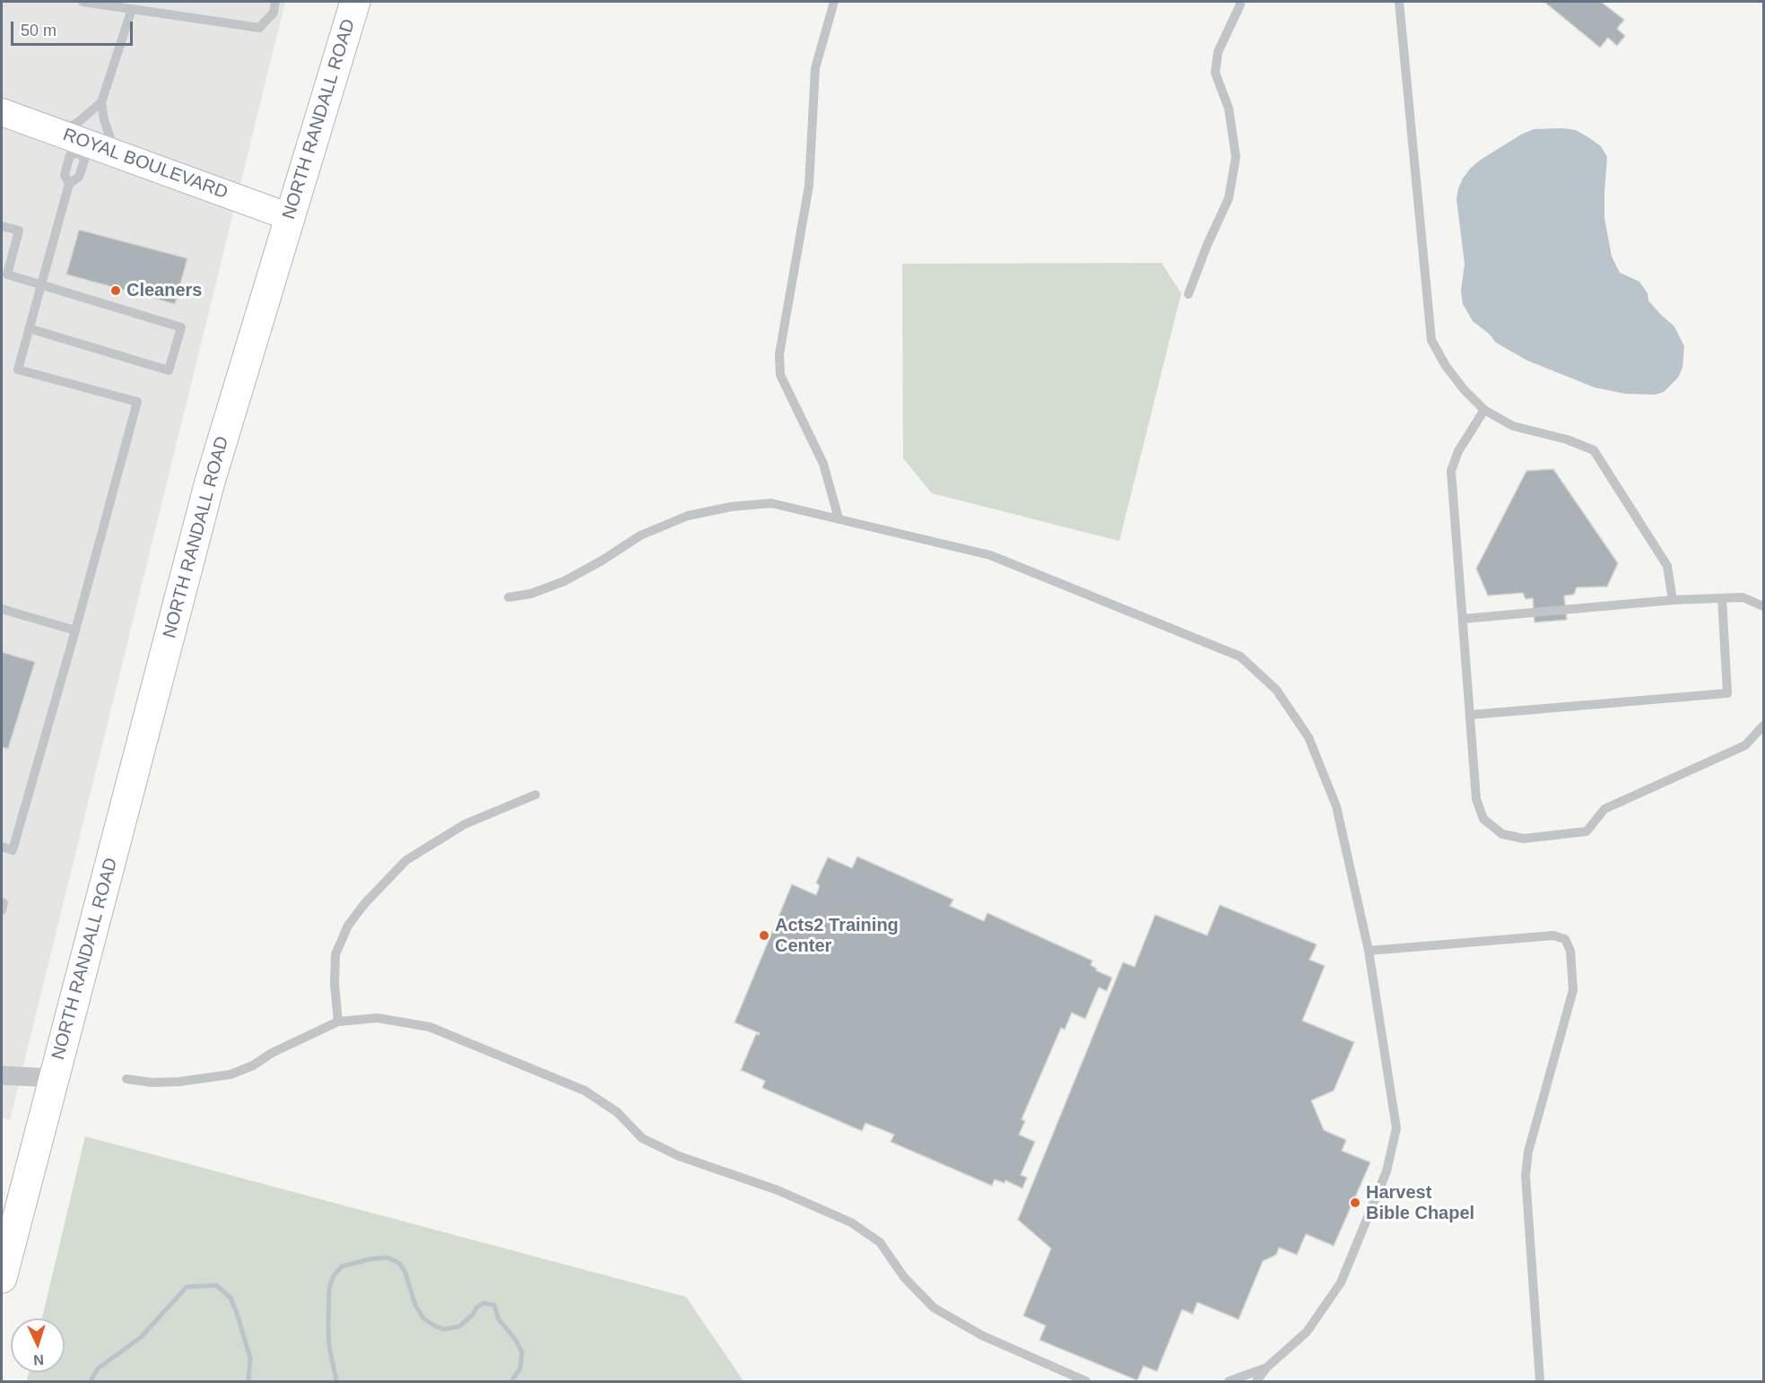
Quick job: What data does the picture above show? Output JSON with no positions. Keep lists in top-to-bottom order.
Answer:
{
  "streets": {
    "main road": ["NORTH RANDALL ROAD"],
    "street": ["ROYAL BOULEVARD"]
  },
  "crossings": [
    ["NORTH RANDALL ROAD", "ROYAL BOULEVARD"]
  ],
  "places": ["Cleaners", "Acts2 Training Center", "Harvest Bible Chapel"],
  "scale_bar": "50 m",
  "north": "bottom"
}
